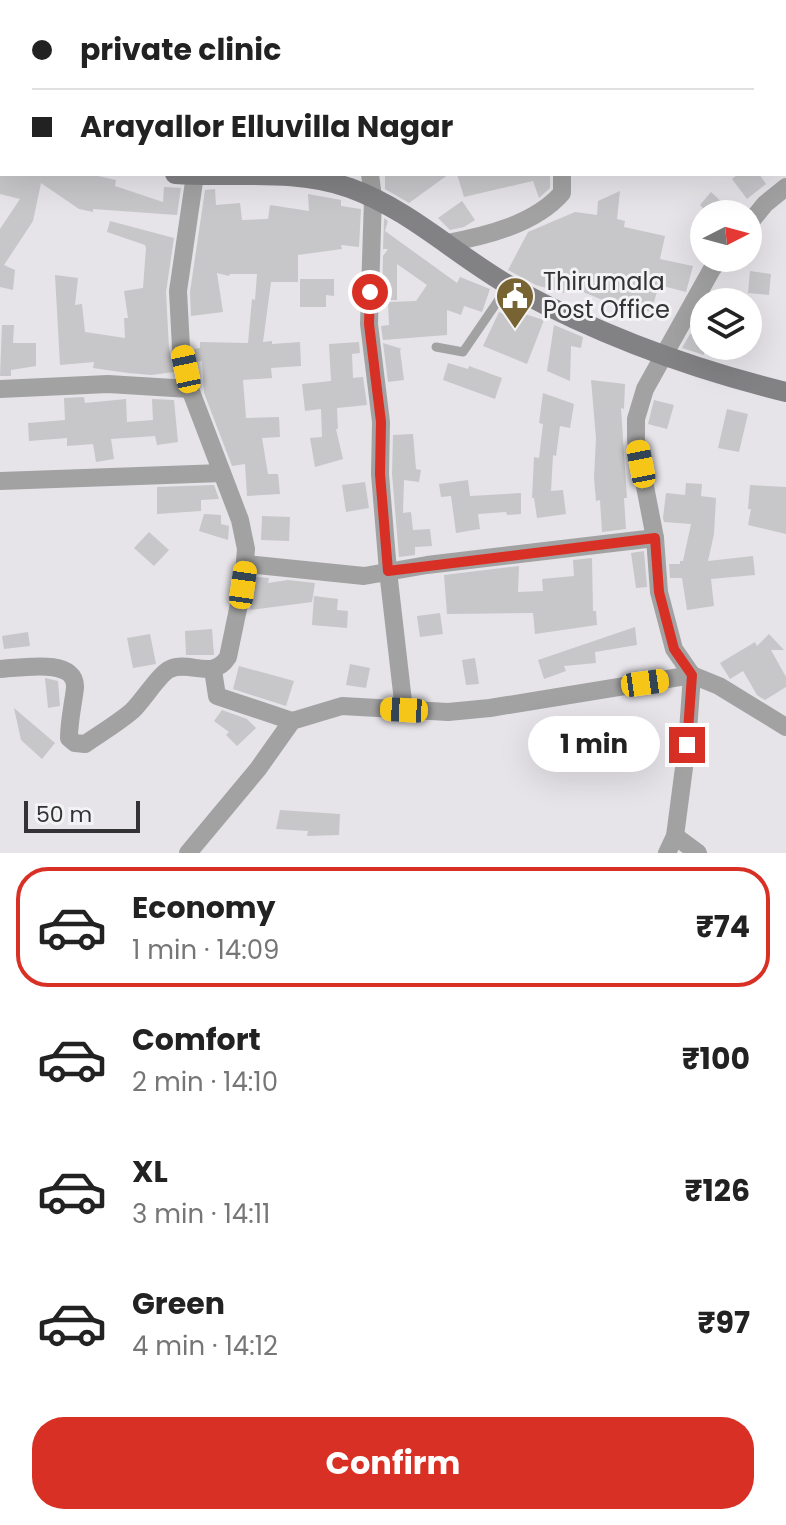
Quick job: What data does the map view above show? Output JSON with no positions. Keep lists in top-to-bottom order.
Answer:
{
  "places": {
    "public building": ["Thirumala Post Office"]
  },
  "scale_bar": "50 m",
  "north": "right",
  "page": {
    "banner": ["private clinic", "Arayallor Elluvilla Nagar"],
    "bubble": "1 min",
    "scale": "50 m",
    "list": [
      {
        "name": "Economy",
        "note": "1 min · 14:09",
        "value": "₹74"
      },
      {
        "name": "Comfort",
        "note": "2 min · 14:10",
        "value": "₹100"
      },
      {
        "name": "XL",
        "note": "3 min · 14:11",
        "value": "₹126"
      },
      {
        "name": "Green",
        "note": "4 min · 14:12",
        "value": "₹97"
      }
    ],
    "buttons": "Confirm"
  }
}
